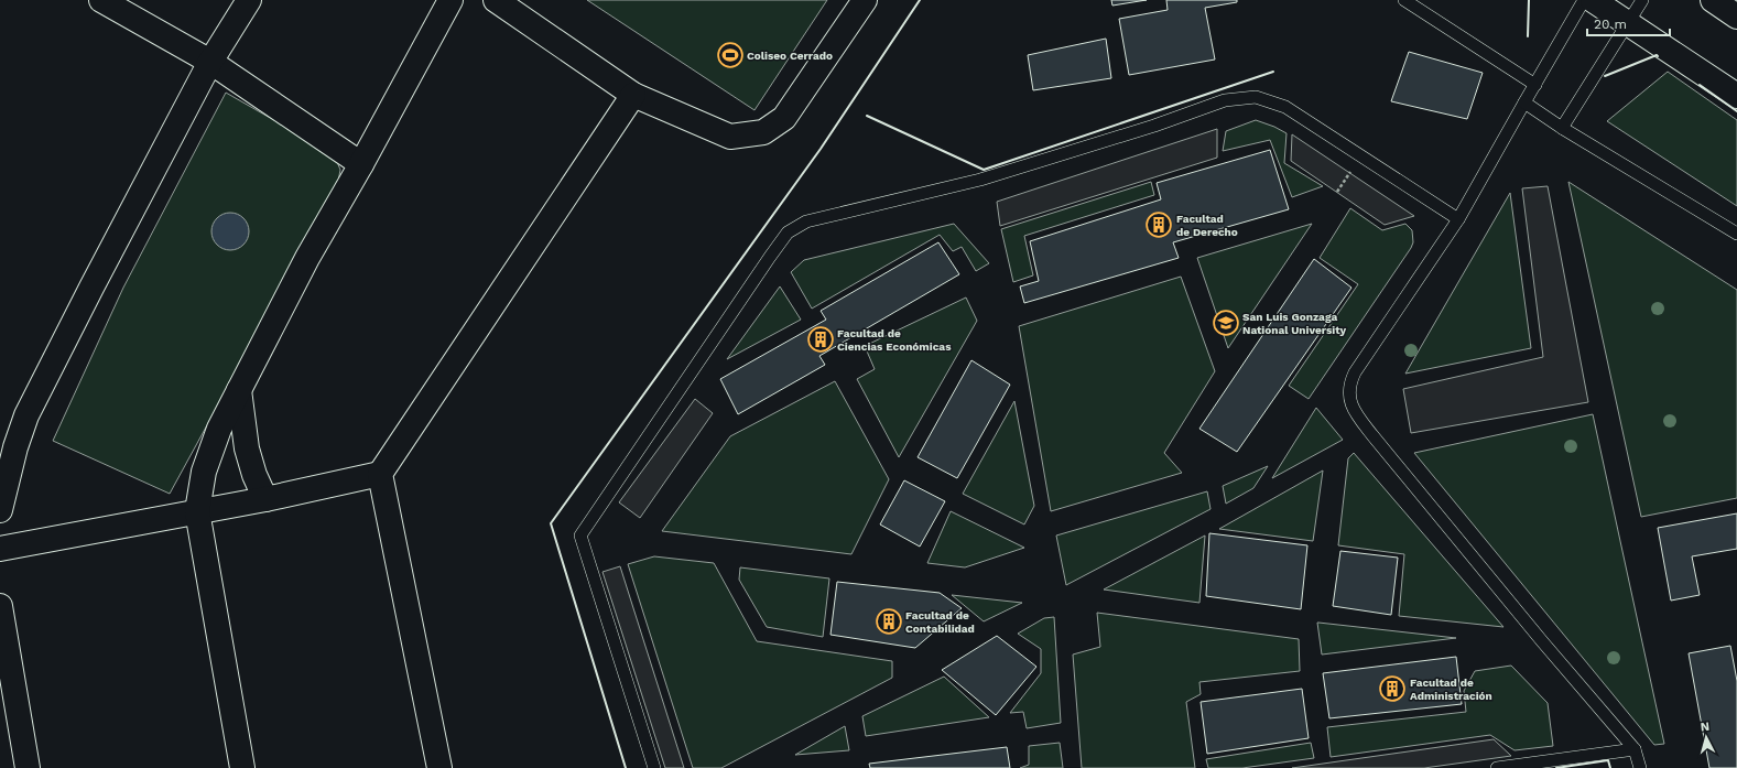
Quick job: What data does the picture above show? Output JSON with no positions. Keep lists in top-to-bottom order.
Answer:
{
  "places": {
    "sports": ["Coliseo Cerrado"],
    "building": [
      "Facultad de Derecho",
      "Facultad de Ciencias Económicas",
      "Facultad de Contabilidad",
      "Facultad de Administración"
    ],
    "school or university": ["San Luis Gonzaga National University"]
  },
  "scale_bar": "20 m",
  "north": "top"
}
